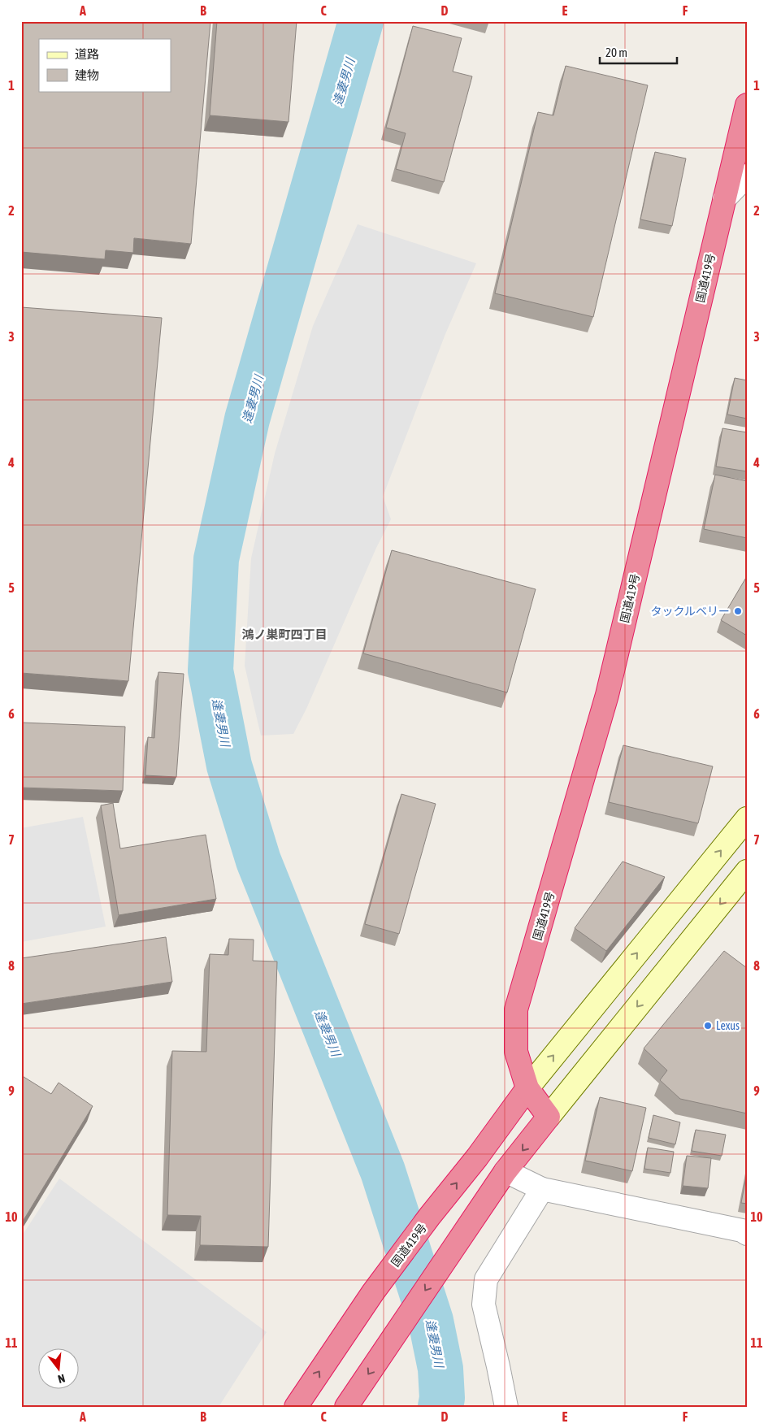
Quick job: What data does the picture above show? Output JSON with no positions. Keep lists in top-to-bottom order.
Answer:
{
  "streets": {
    "highway": ["国道419号"]
  },
  "districts": ["鴻ノ巣町四丁目"],
  "water": ["逢妻男川"],
  "places": ["タックルベリー", "Lexus"],
  "legend": ["道路", "建物"],
  "scale_bar": "20 m",
  "north": "bottom",
  "grid": {
    "columns": [
      "A",
      "B",
      "C",
      "D",
      "E",
      "F"
    ],
    "rows": [
      "1",
      "2",
      "3",
      "4",
      "5",
      "6",
      "7",
      "8",
      "9",
      "10",
      "11"
    ]
  }
}
